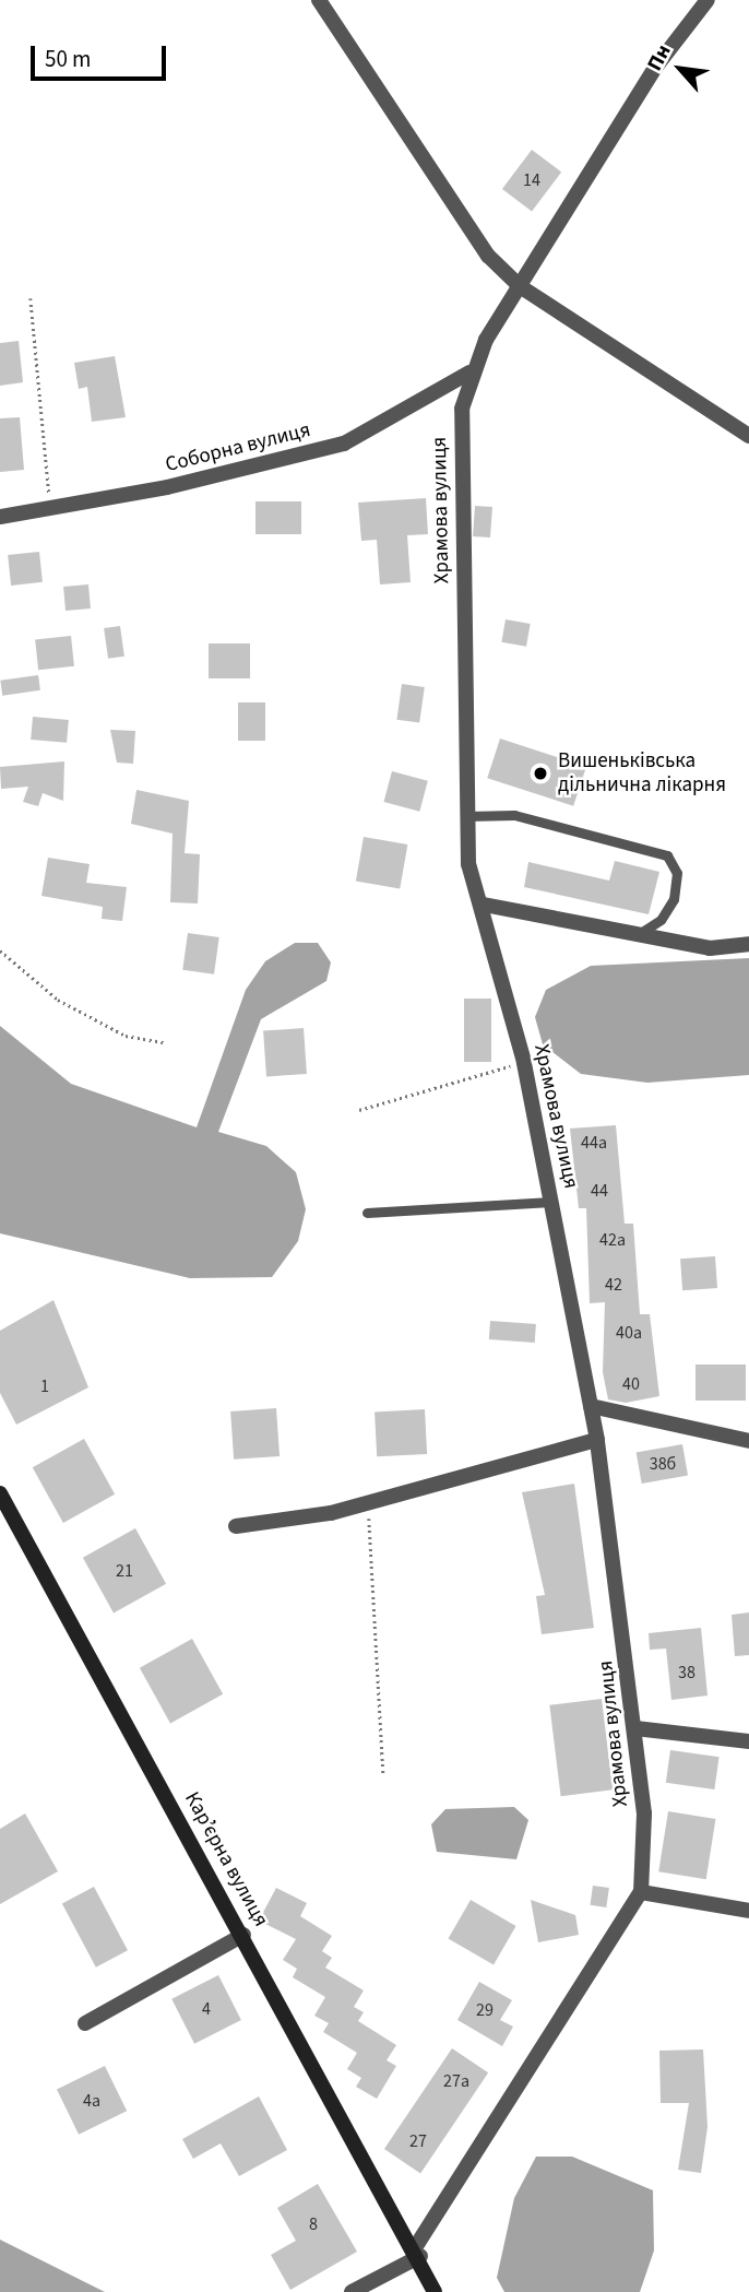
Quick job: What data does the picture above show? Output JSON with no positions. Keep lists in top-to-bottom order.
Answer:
{
  "streets": {
    "street": ["Соборна вулиця", "Храмова вулиця", "Карʼєрна вулиця"]
  },
  "crossings": [
    ["Соборна вулиця", "Храмова вулиця"]
  ],
  "places": ["Вишеньківська дільнична лікарня"],
  "house_numbers": [
    "14",
    "44а",
    "44",
    "42а",
    "42",
    "40а",
    "40",
    "1",
    "38б",
    "21",
    "38",
    "4",
    "29",
    "27а",
    "4а",
    "27",
    "8"
  ],
  "scale_bar": "50 m",
  "north": "top left"
}
